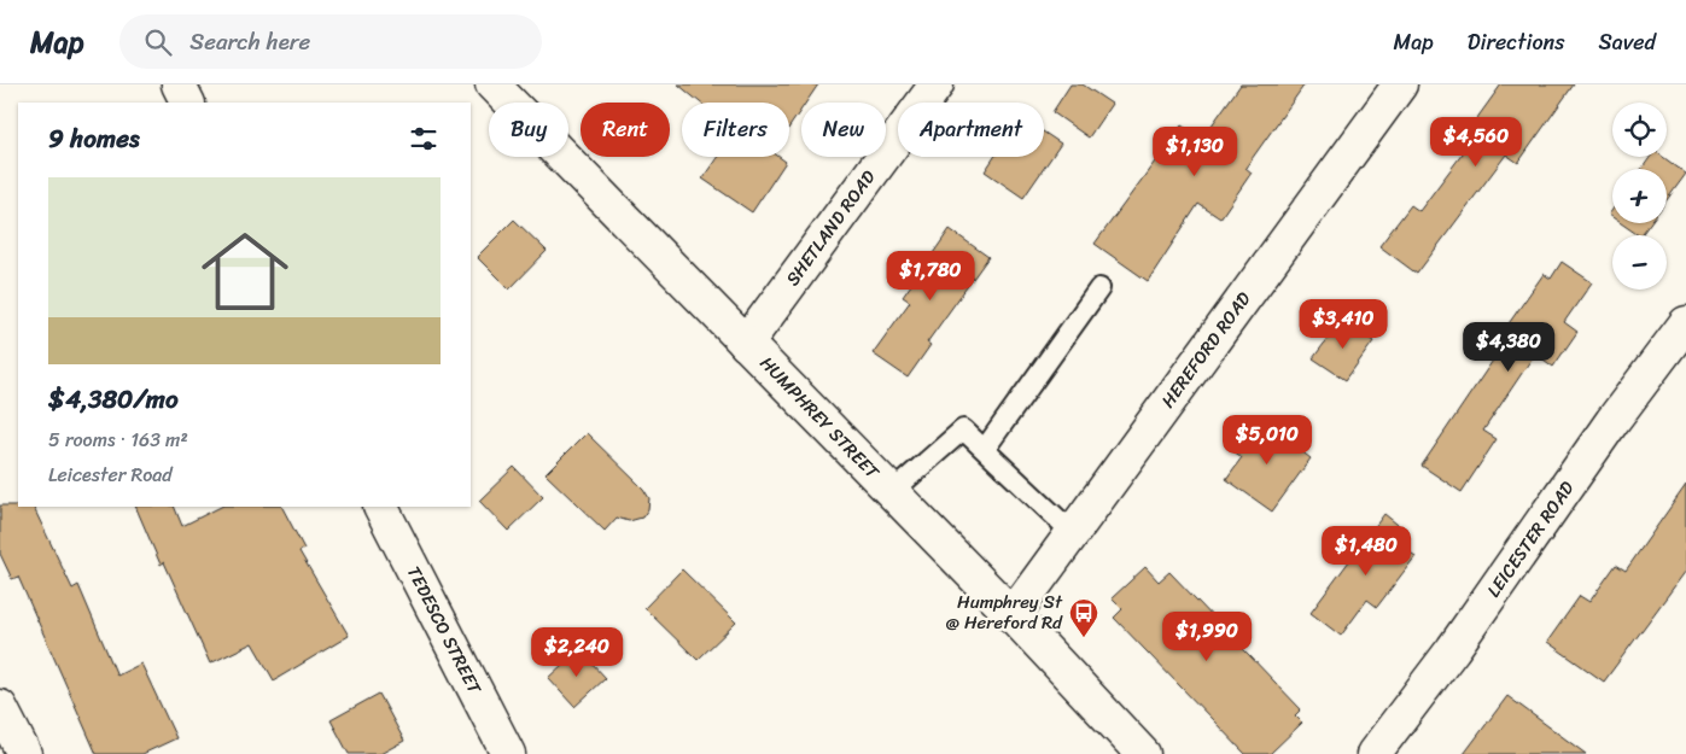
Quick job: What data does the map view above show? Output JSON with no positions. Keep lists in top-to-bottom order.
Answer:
{
  "streets": {
    "street": [
      "SHETLAND ROAD",
      "HEREFORD ROAD",
      "HUMPHREY STREET",
      "LEICESTER ROAD",
      "TEDESCO STREET"
    ]
  },
  "crossings": [
    ["SHETLAND ROAD", "HUMPHREY STREET"],
    ["HEREFORD ROAD", "HUMPHREY STREET"]
  ],
  "places": {
    "bus stop": ["Humphrey St @ Hereford Rd"]
  },
  "page": {
    "header": "Map",
    "search": "Search here",
    "nav": ["Map", "Directions", "Saved"],
    "map_buttons": ["+", "−"],
    "chip": [
      "Buy",
      "Rent",
      "Filters",
      "New",
      "Apartment"
    ],
    "heading": "9 homes",
    "price": [
      "$4,560",
      "$1,130",
      "$1,780",
      "$3,410",
      "$4,380",
      "$5,010",
      "$1,480",
      "$1,990",
      "$2,240"
    ],
    "list": [
      {
        "name": "$4,380/mo",
        "note": "5 rooms · 163 m² · Leicester Road"
      }
    ]
  }
}
